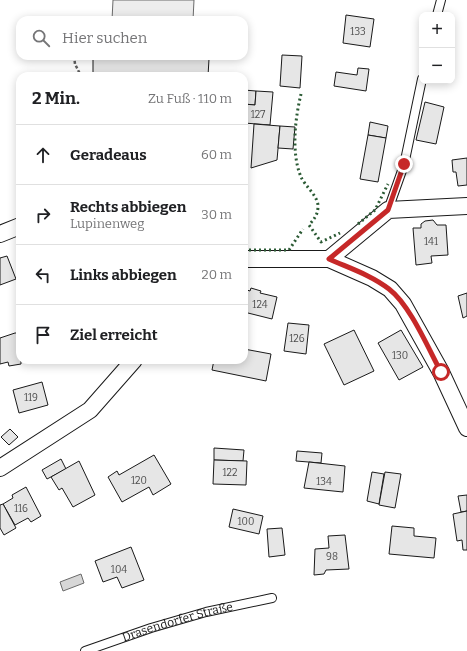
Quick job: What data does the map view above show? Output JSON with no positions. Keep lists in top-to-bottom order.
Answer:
{
  "streets": {
    "lane": ["Drasendorfer Straße"]
  },
  "house_numbers": [
    "133",
    "127",
    "141",
    "124",
    "126",
    "130",
    "119",
    "122",
    "120",
    "134",
    "116",
    "100",
    "98",
    "104"
  ],
  "page": {
    "map_buttons": ["+", "−"],
    "search": "Hier suchen",
    "heading": ["2 Min.", "Zu Fuß · 110 m"],
    "list": [
      ["Geradeaus", "60 m"],
      ["Rechts abbiegen", "Lupinenweg", "30 m"],
      ["Links abbiegen", "20 m"],
      "Ziel erreicht"
    ]
  }
}
